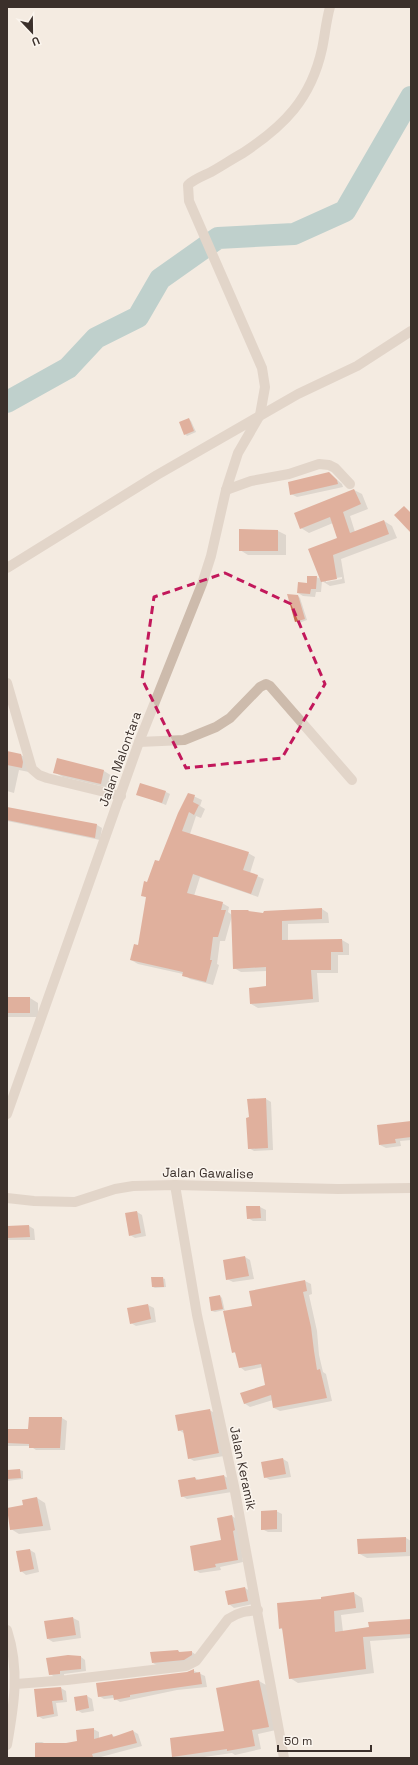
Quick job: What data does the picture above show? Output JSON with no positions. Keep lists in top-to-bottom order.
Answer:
{
  "streets": {
    "street": ["Jalan Malontara", "Jalan Gawalise", "Jalan Keramik"]
  },
  "crossings": [
    ["Jalan Gawalise", "Jalan Keramik"]
  ],
  "scale_bar": "50 m",
  "north": "bottom"
}
